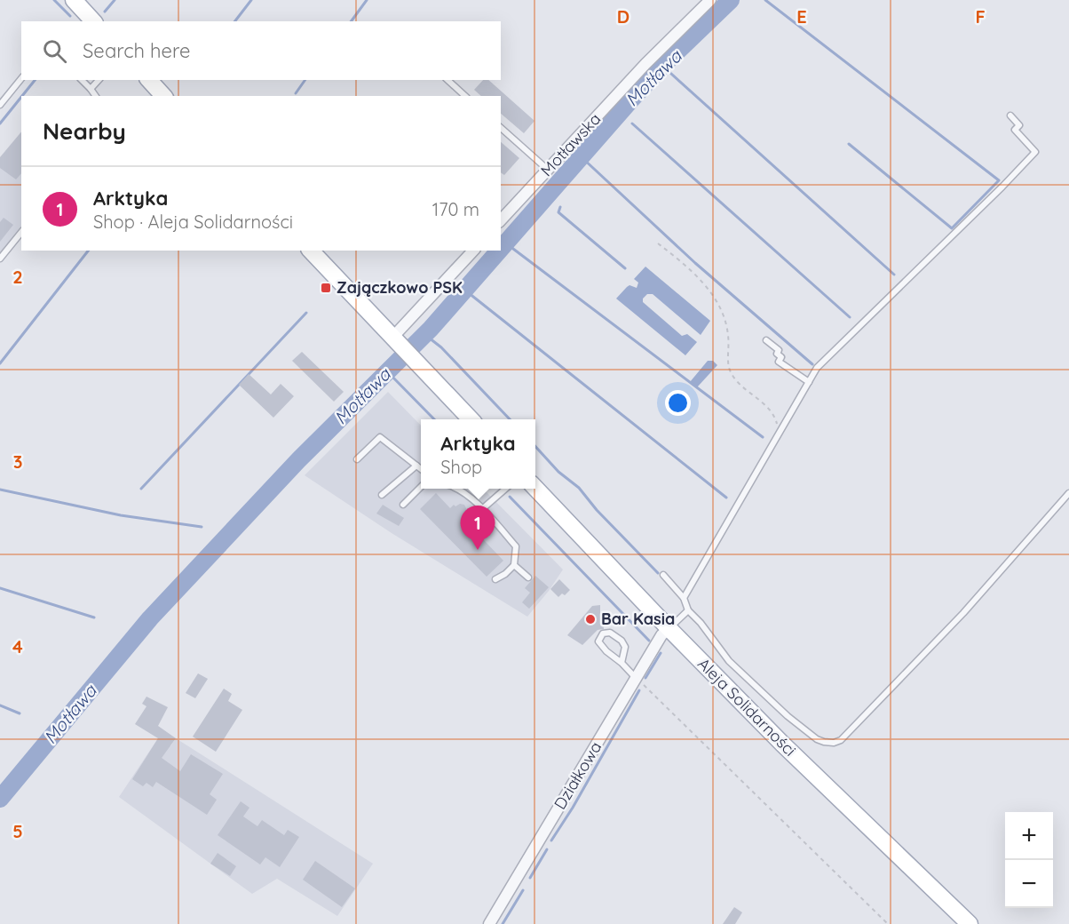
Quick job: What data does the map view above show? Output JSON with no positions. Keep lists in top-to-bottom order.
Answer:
{
  "streets": {
    "main road": ["Aleja Solidarności"],
    "street": ["Motławska", "Działkowa"]
  },
  "crossings": [
    ["Aleja Solidarności", "Działkowa"]
  ],
  "water": ["Motława"],
  "places": {
    "transit": ["Zajączkowo PSK"],
    "other": ["Bar Kasia"]
  },
  "page": {
    "search": "Search here",
    "heading": "Nearby",
    "list": [
      {
        "mark": "1",
        "name": "Arktyka",
        "note": "Shop · Aleja Solidarności",
        "value": "170 m"
      }
    ],
    "popup": ["Arktyka", "Shop"],
    "pins": "1",
    "map_buttons": ["+", "−"]
  },
  "grid": {
    "columns": ["D", "E", "F"],
    "rows": [
      "2",
      "3",
      "4",
      "5"
    ]
  }
}
